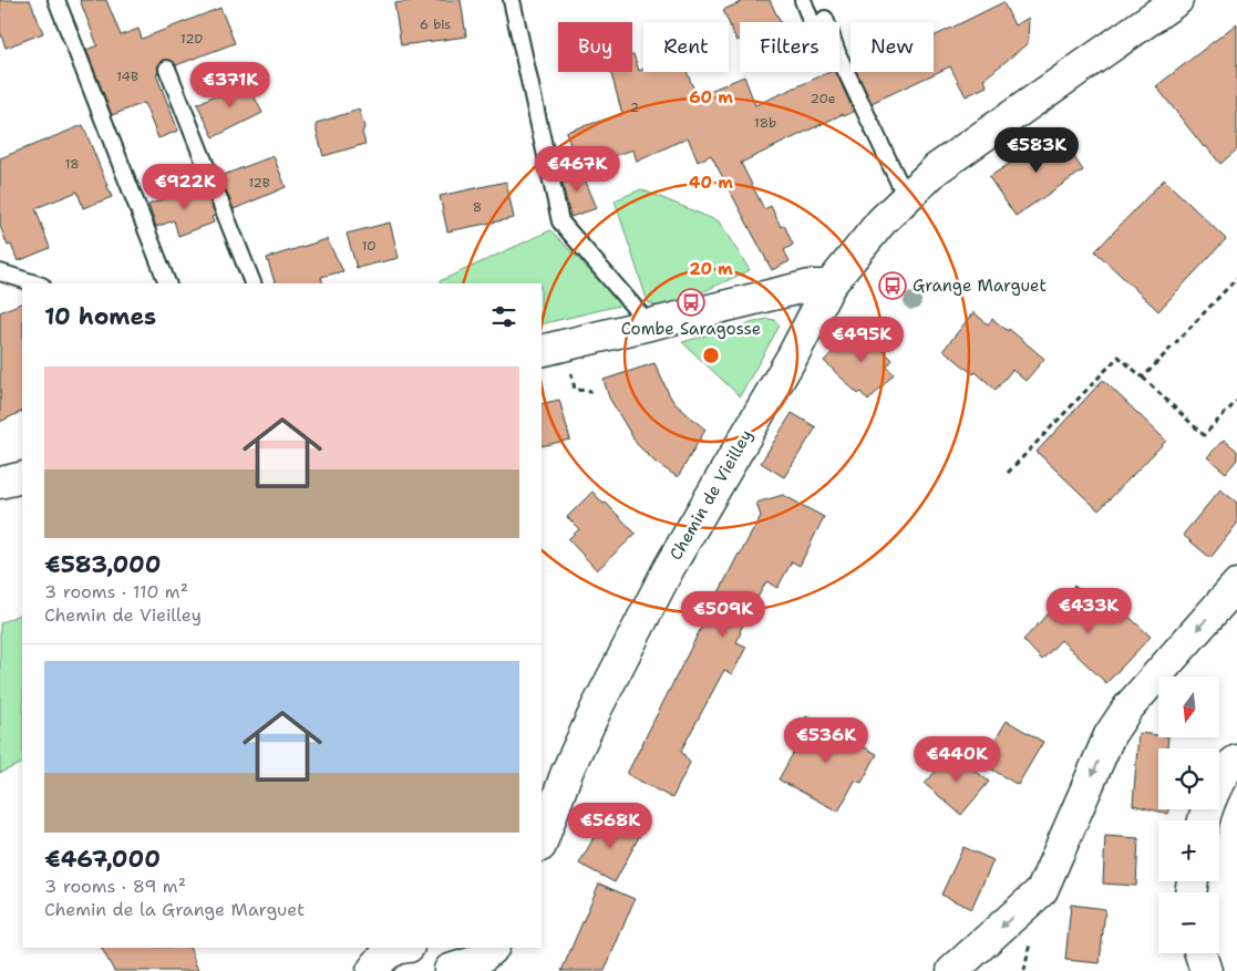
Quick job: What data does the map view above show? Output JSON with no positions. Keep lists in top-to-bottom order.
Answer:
{
  "streets": {
    "street": ["Chemin de Vieilley"]
  },
  "places": {
    "bus stop": ["Grange Marguet", "Combe Saragosse"]
  },
  "house_numbers": [
    "6 bis",
    "12D",
    "14B",
    "20e",
    "2",
    "18b",
    "18",
    "12B",
    "8",
    "10"
  ],
  "north": "bottom",
  "page": {
    "chip": [
      "Buy",
      "Rent",
      "Filters",
      "New"
    ],
    "price": [
      "€371K",
      "€583K",
      "€467K",
      "€922K",
      "€495K",
      "€433K",
      "€509K",
      "€536K",
      "€440K",
      "€568K"
    ],
    "heading": "10 homes",
    "list": [
      {
        "name": "€583,000",
        "note": "3 rooms · 110 m² · Chemin de Vieilley"
      },
      {
        "name": "€467,000",
        "note": "3 rooms · 89 m² · Chemin de la Grange Marguet"
      }
    ],
    "map_buttons": ["+", "−"]
  },
  "rings": ["60 m", "40 m", "20 m"]
}
